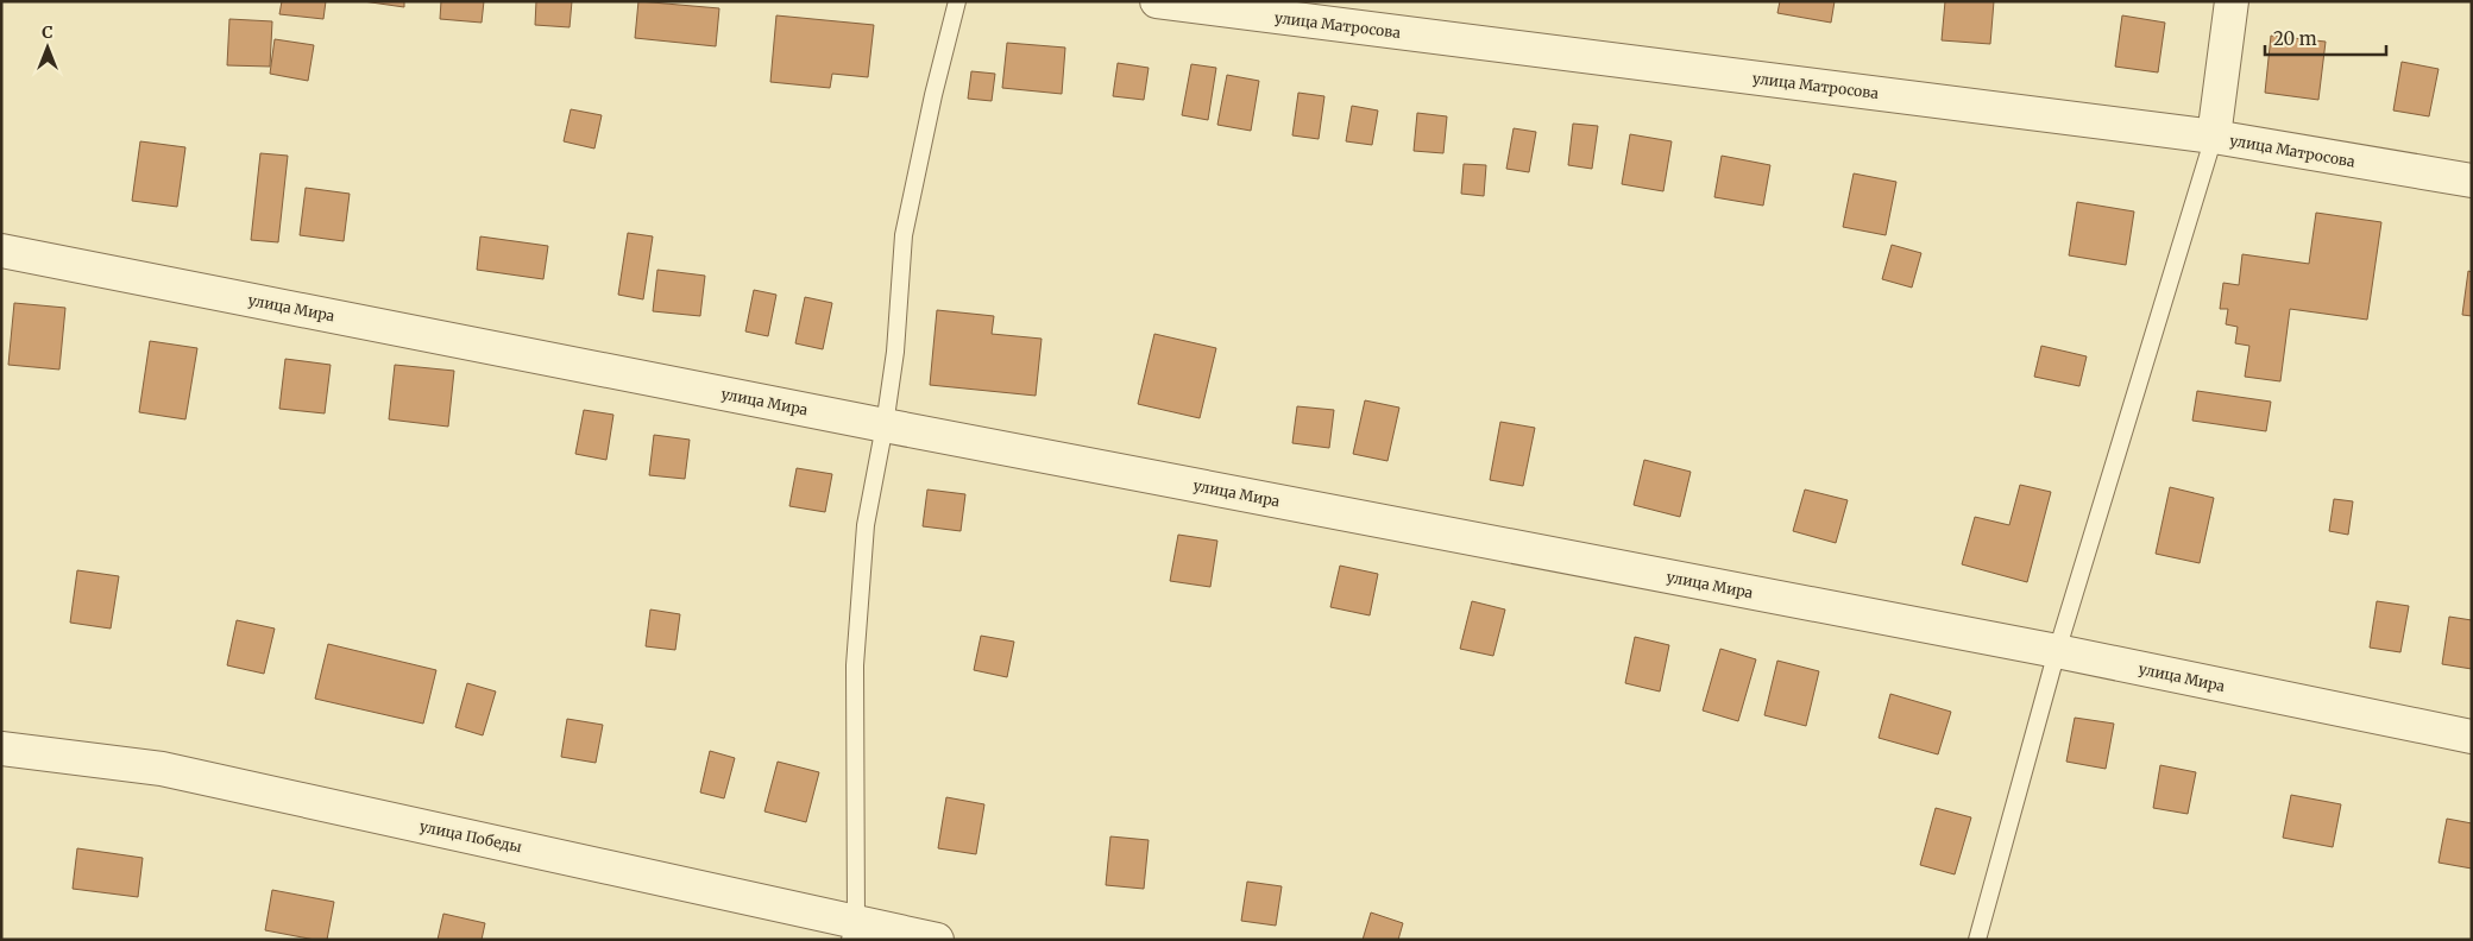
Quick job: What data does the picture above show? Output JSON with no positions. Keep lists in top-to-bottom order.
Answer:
{
  "streets": {
    "street": ["улица Матросова", "улица Мира", "улица Победы"]
  },
  "scale_bar": "20 m",
  "north": "top"
}
